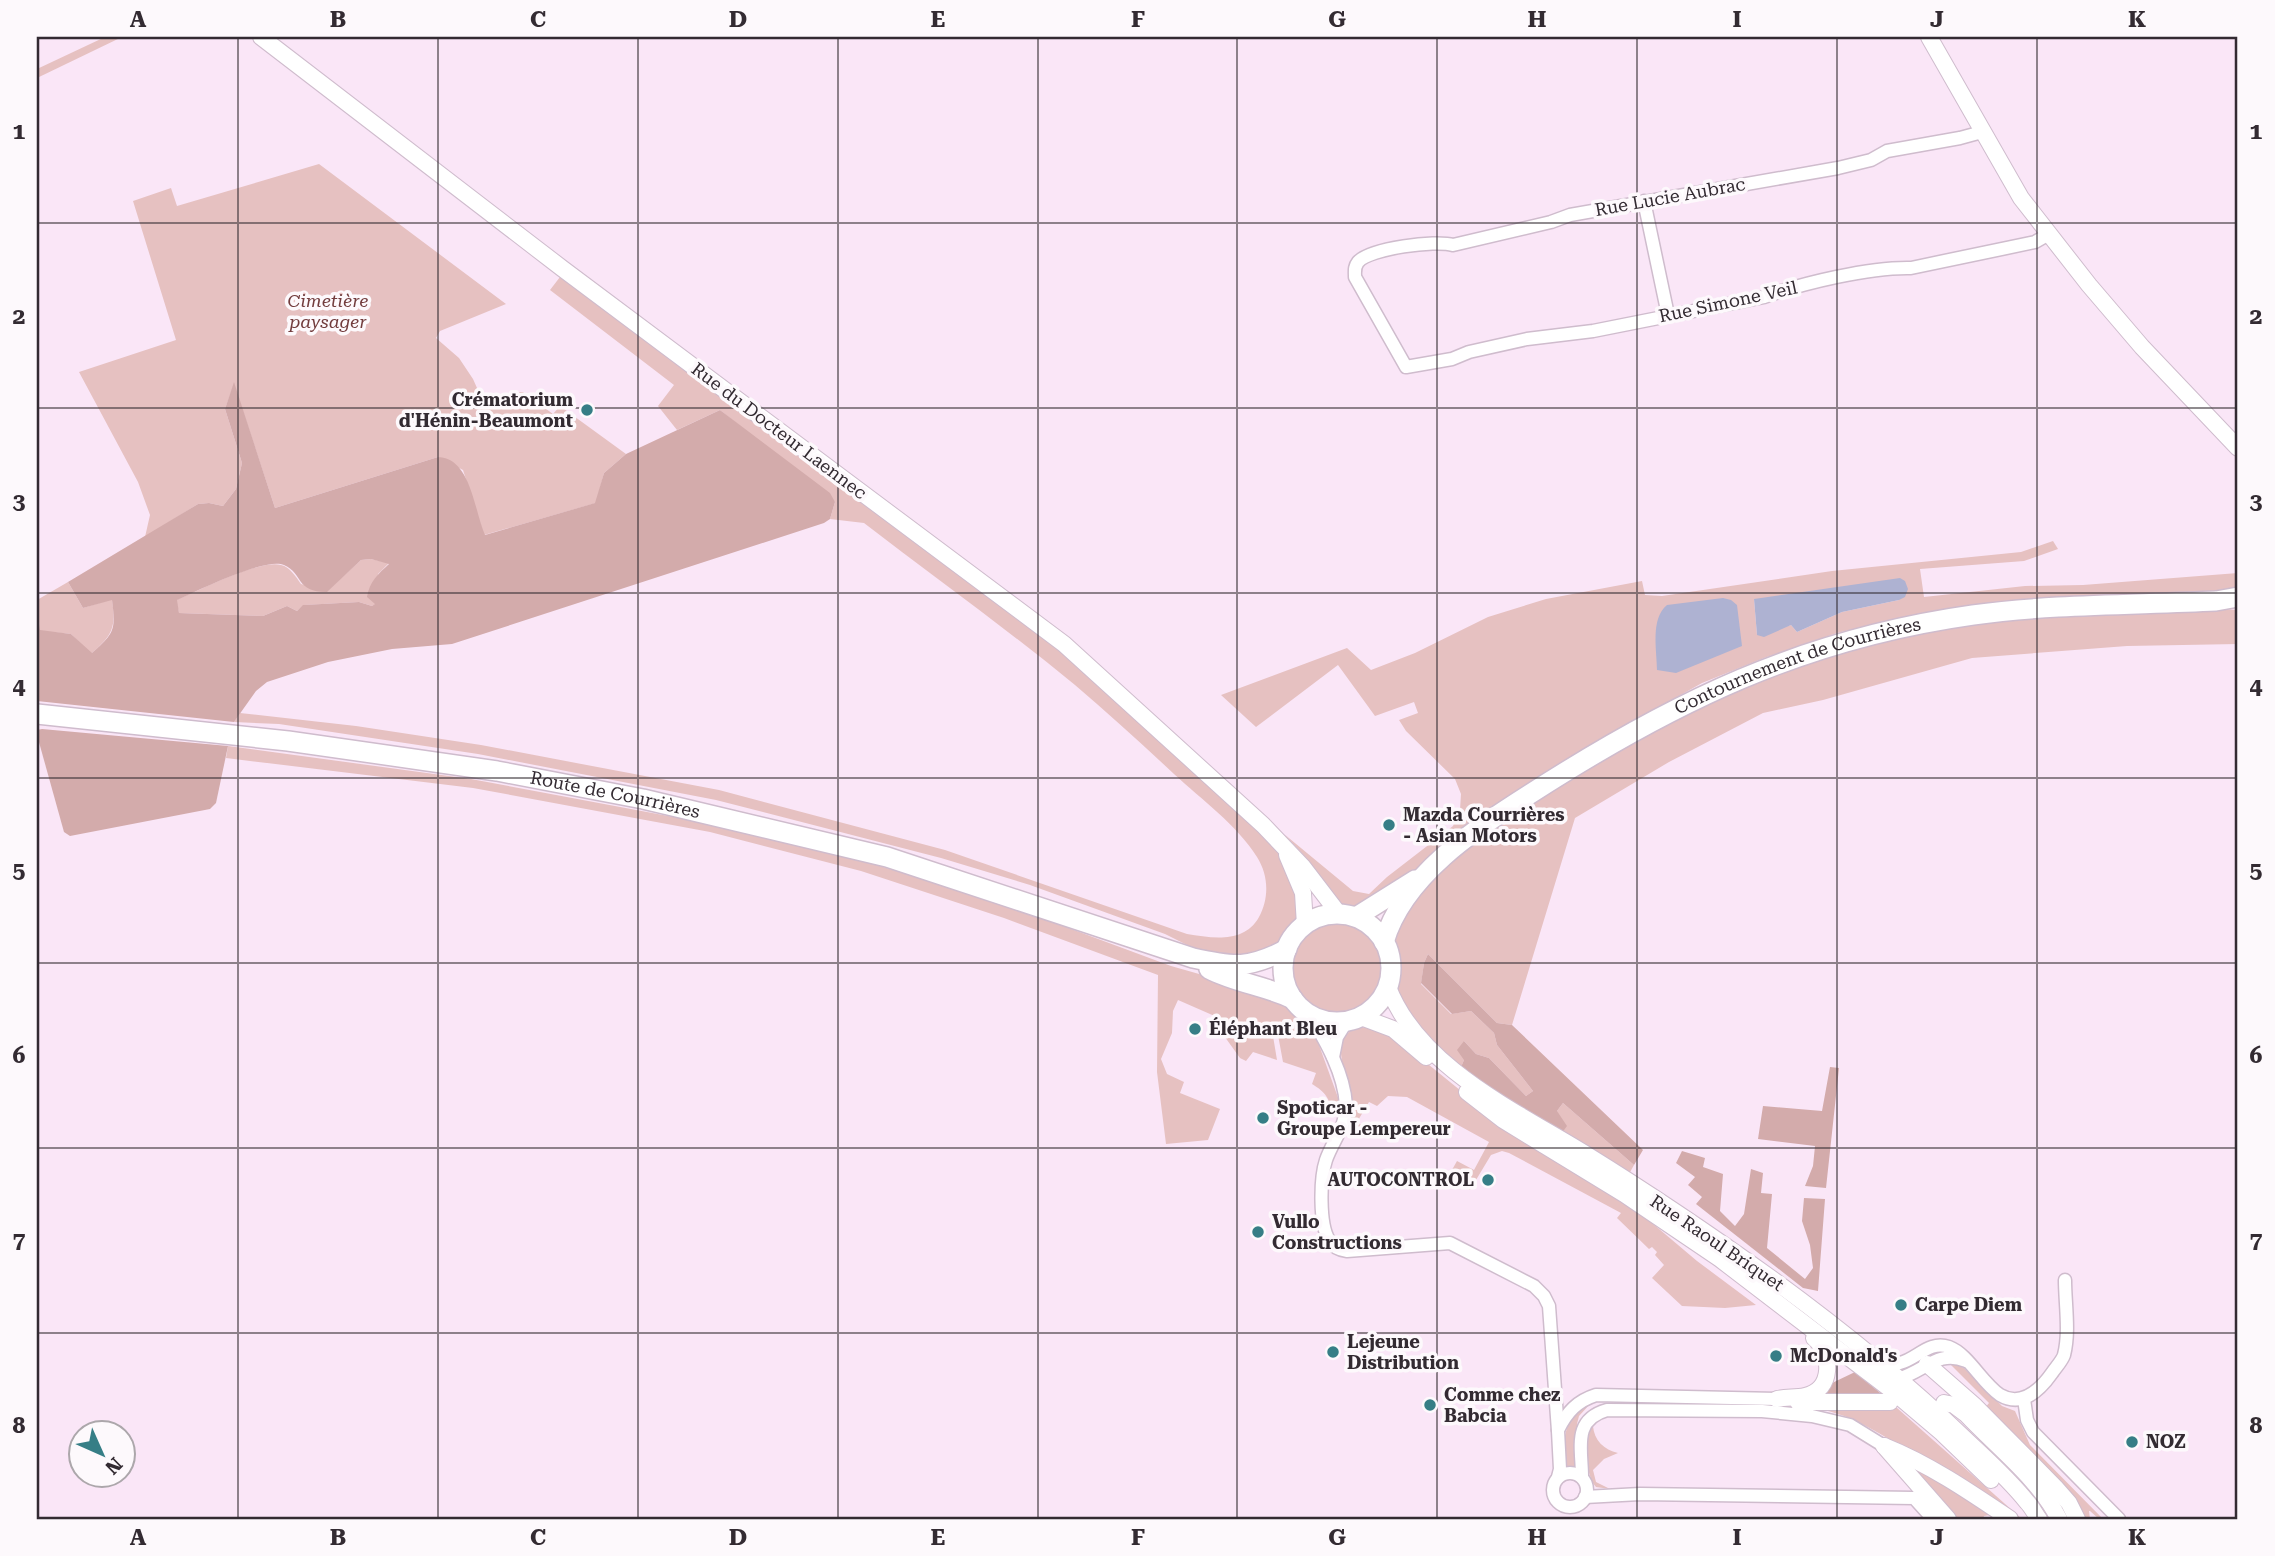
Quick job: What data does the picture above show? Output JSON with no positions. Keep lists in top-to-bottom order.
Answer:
{
  "streets": {
    "main road": ["Contournement de Courrières", "Route de Courrières"],
    "street": [
      "Rue Lucie Aubrac",
      "Rue Simone Veil",
      "Rue du Docteur Laennec",
      "Rue Raoul Briquet"
    ]
  },
  "crossings": [
    ["Rue Lucie Aubrac", "Rue Simone Veil"],
    ["Rue du Docteur Laennec", "Contournement de Courrières"],
    ["Rue du Docteur Laennec", "Route de Courrières"],
    ["Rue du Docteur Laennec", "Rue Raoul Briquet"],
    ["Contournement de Courrières", "Route de Courrières"],
    ["Contournement de Courrières", "Rue Raoul Briquet"],
    ["Route de Courrières", "Rue Raoul Briquet"]
  ],
  "parks": ["Cimetière paysager"],
  "places": [
    "Crématorium d'Hénin-Beaumont",
    "Mazda Courrières - Asian Motors",
    "Éléphant Bleu",
    "Spoticar - Groupe Lempereur",
    "AUTOCONTROL",
    "Vullo Constructions",
    "Carpe Diem",
    "Lejeune Distribution",
    "McDonald's",
    "Comme chez Babcia",
    "NOZ"
  ],
  "north": "bottom right",
  "grid": {
    "columns": [
      "A",
      "B",
      "C",
      "D",
      "E",
      "F",
      "G",
      "H",
      "I",
      "J",
      "K"
    ],
    "rows": [
      "1",
      "2",
      "3",
      "4",
      "5",
      "6",
      "7",
      "8"
    ]
  }
}
